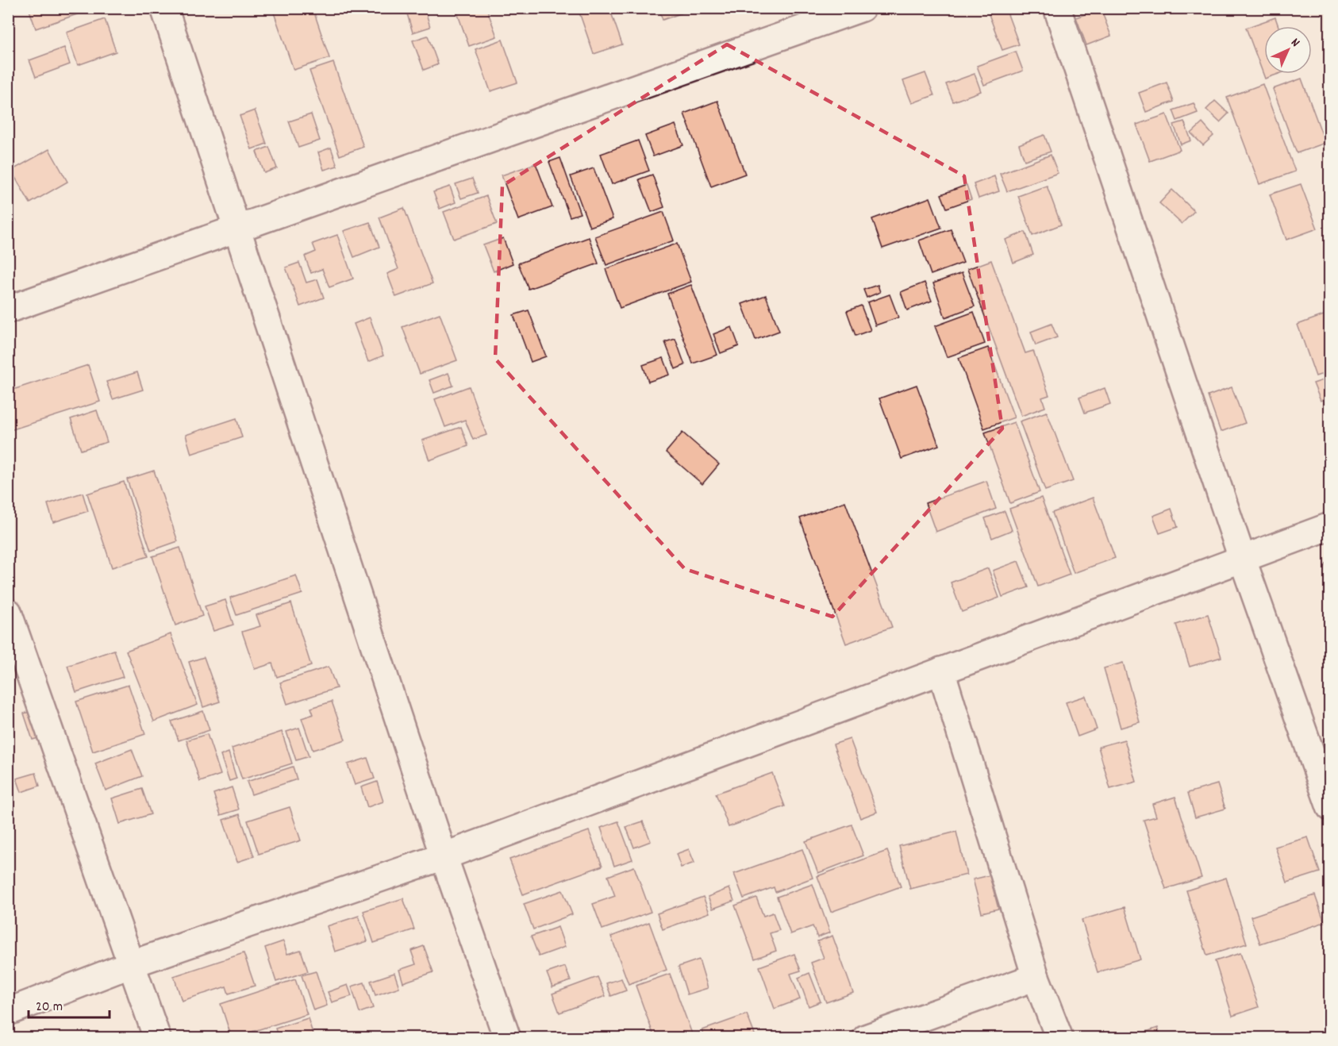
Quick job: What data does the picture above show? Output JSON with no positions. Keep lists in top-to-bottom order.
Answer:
{
  "scale_bar": "20 m",
  "north": "top right"
}
